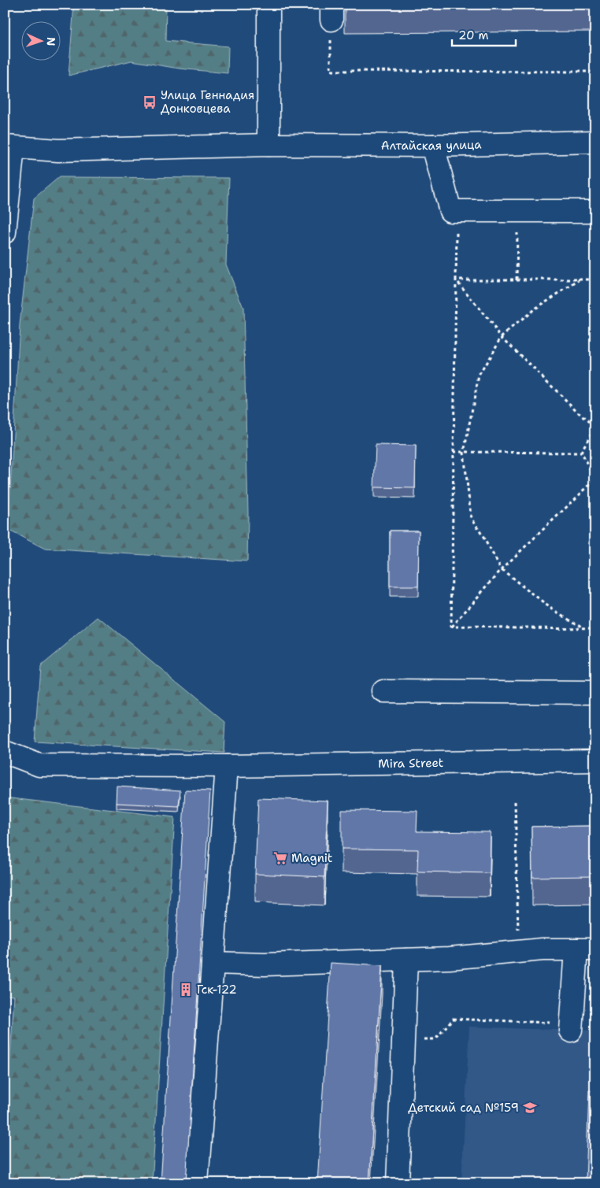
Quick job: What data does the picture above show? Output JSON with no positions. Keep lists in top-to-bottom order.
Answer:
{
  "streets": {
    "street": ["Алтайская улица", "Mira Street"]
  },
  "places": {
    "bus stop": ["Улица Геннадия Донковцева"],
    "supermarket": ["Magnit"],
    "building": ["Гск-122"],
    "school or university": ["Детский сад №159"]
  },
  "scale_bar": "20 m",
  "north": "right"
}
